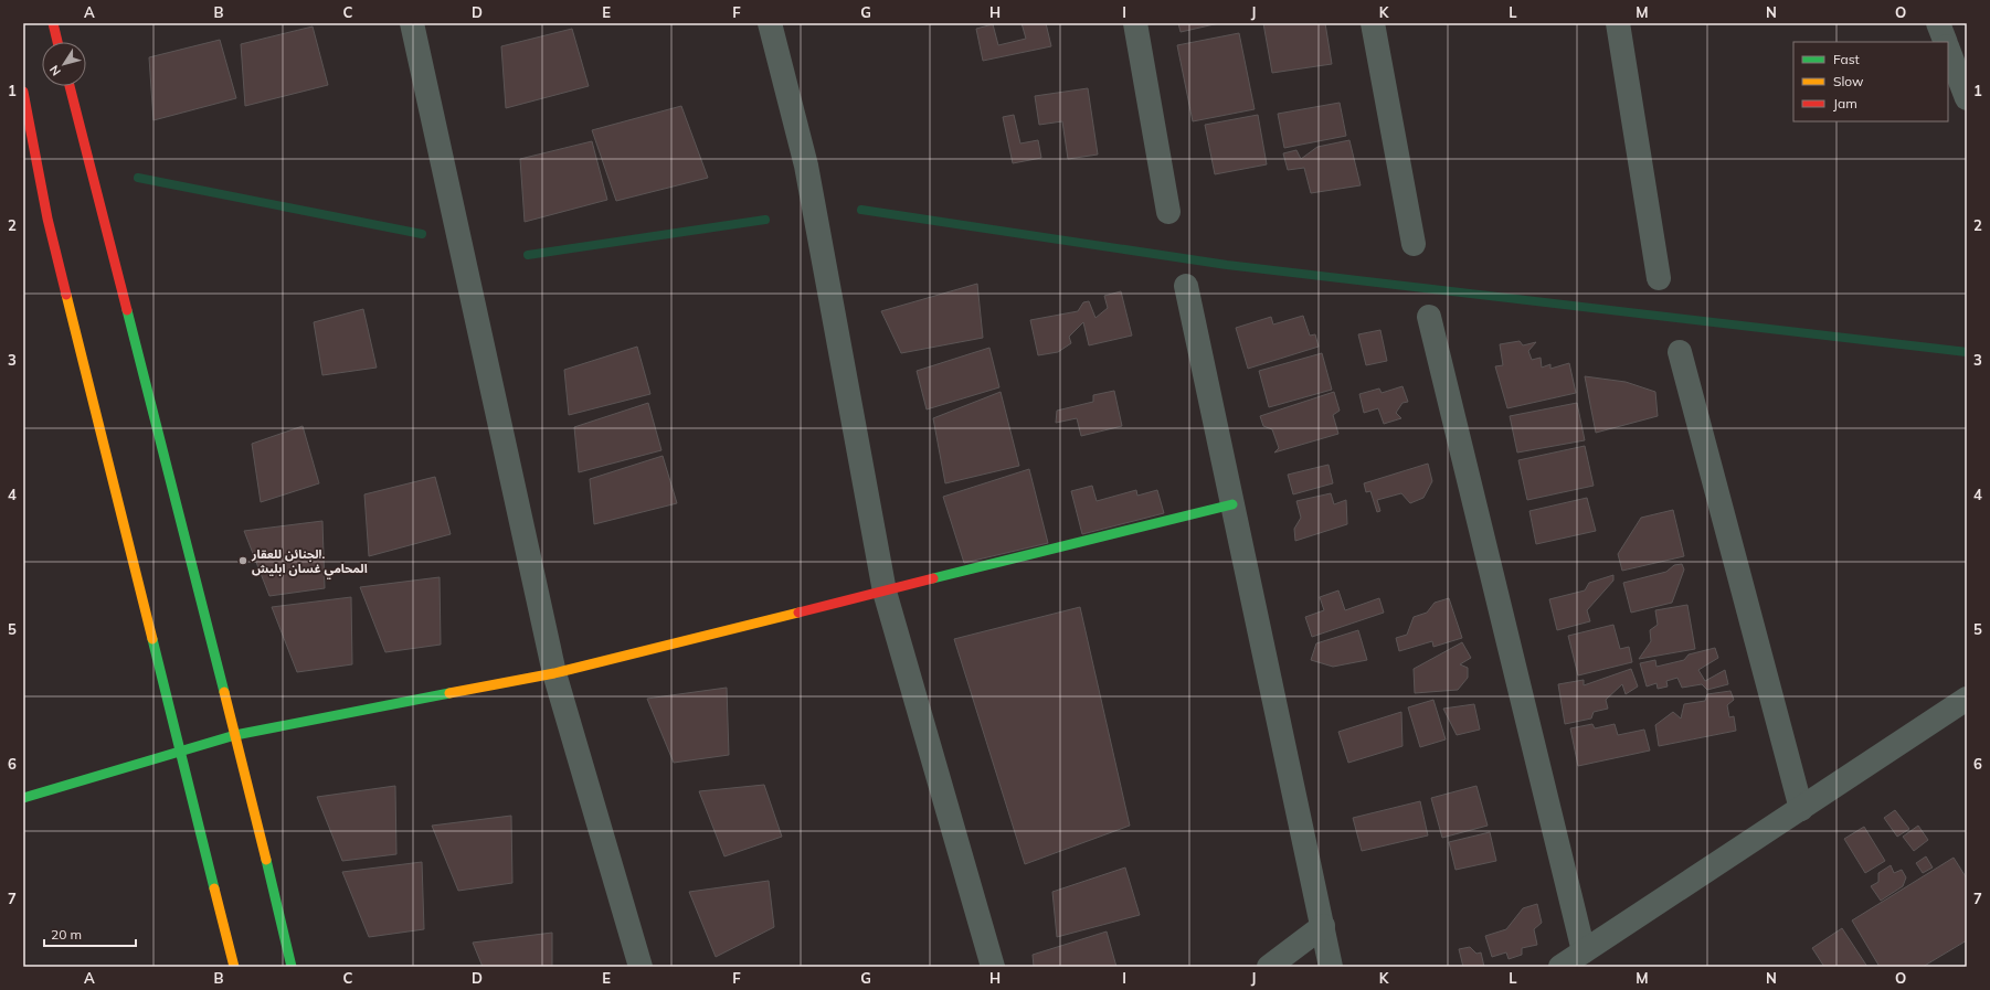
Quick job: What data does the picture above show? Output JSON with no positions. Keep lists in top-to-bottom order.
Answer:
{
  "places": ["الجنائن للعقار. المحامي غسان ابليش"],
  "legend": ["Fast", "Slow", "Jam"],
  "scale_bar": "20 m",
  "north": "bottom left",
  "grid": {
    "columns": [
      "A",
      "B",
      "C",
      "D",
      "E",
      "F",
      "G",
      "H",
      "I",
      "J",
      "K",
      "L",
      "M",
      "N",
      "O"
    ],
    "rows": [
      "1",
      "2",
      "3",
      "4",
      "5",
      "6",
      "7"
    ]
  }
}
